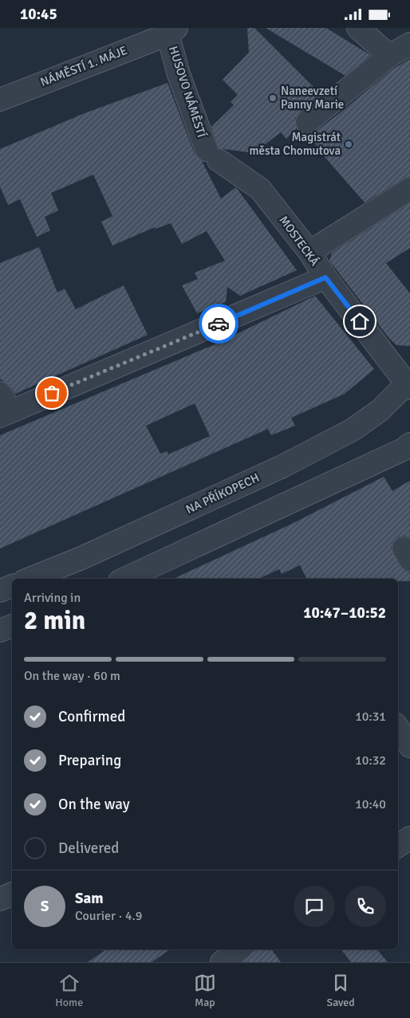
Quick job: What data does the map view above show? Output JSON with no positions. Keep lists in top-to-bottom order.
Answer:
{
  "streets": {
    "street": [
      "NÁMĚSTÍ 1. MÁJE",
      "HUSOVO NÁMĚSTÍ",
      "MOSTECKÁ",
      "NA PŘÍKOPECH"
    ]
  },
  "crossings": [
    ["NÁMĚSTÍ 1. MÁJE", "HUSOVO NÁMĚSTÍ"],
    ["HUSOVO NÁMĚSTÍ", "MOSTECKÁ"],
    ["MOSTECKÁ", "NA PŘÍKOPECH"]
  ],
  "places": ["Naneevzetí Panny Marie", "Magistrát města Chomutova"],
  "page": {
    "status": "10:45",
    "heading": ["2 min", "Arriving in", "10:47–10:52"],
    "panel": ["Sam", "Courier · 4.9"],
    "bar": "On the way · 60 m",
    "list": [
      ["Confirmed", "10:31"],
      ["Preparing", "10:32"],
      ["On the way", "10:40"],
      "Delivered"
    ],
    "round": "S",
    "tabs": ["Home", "Map", "Saved"]
  }
}
